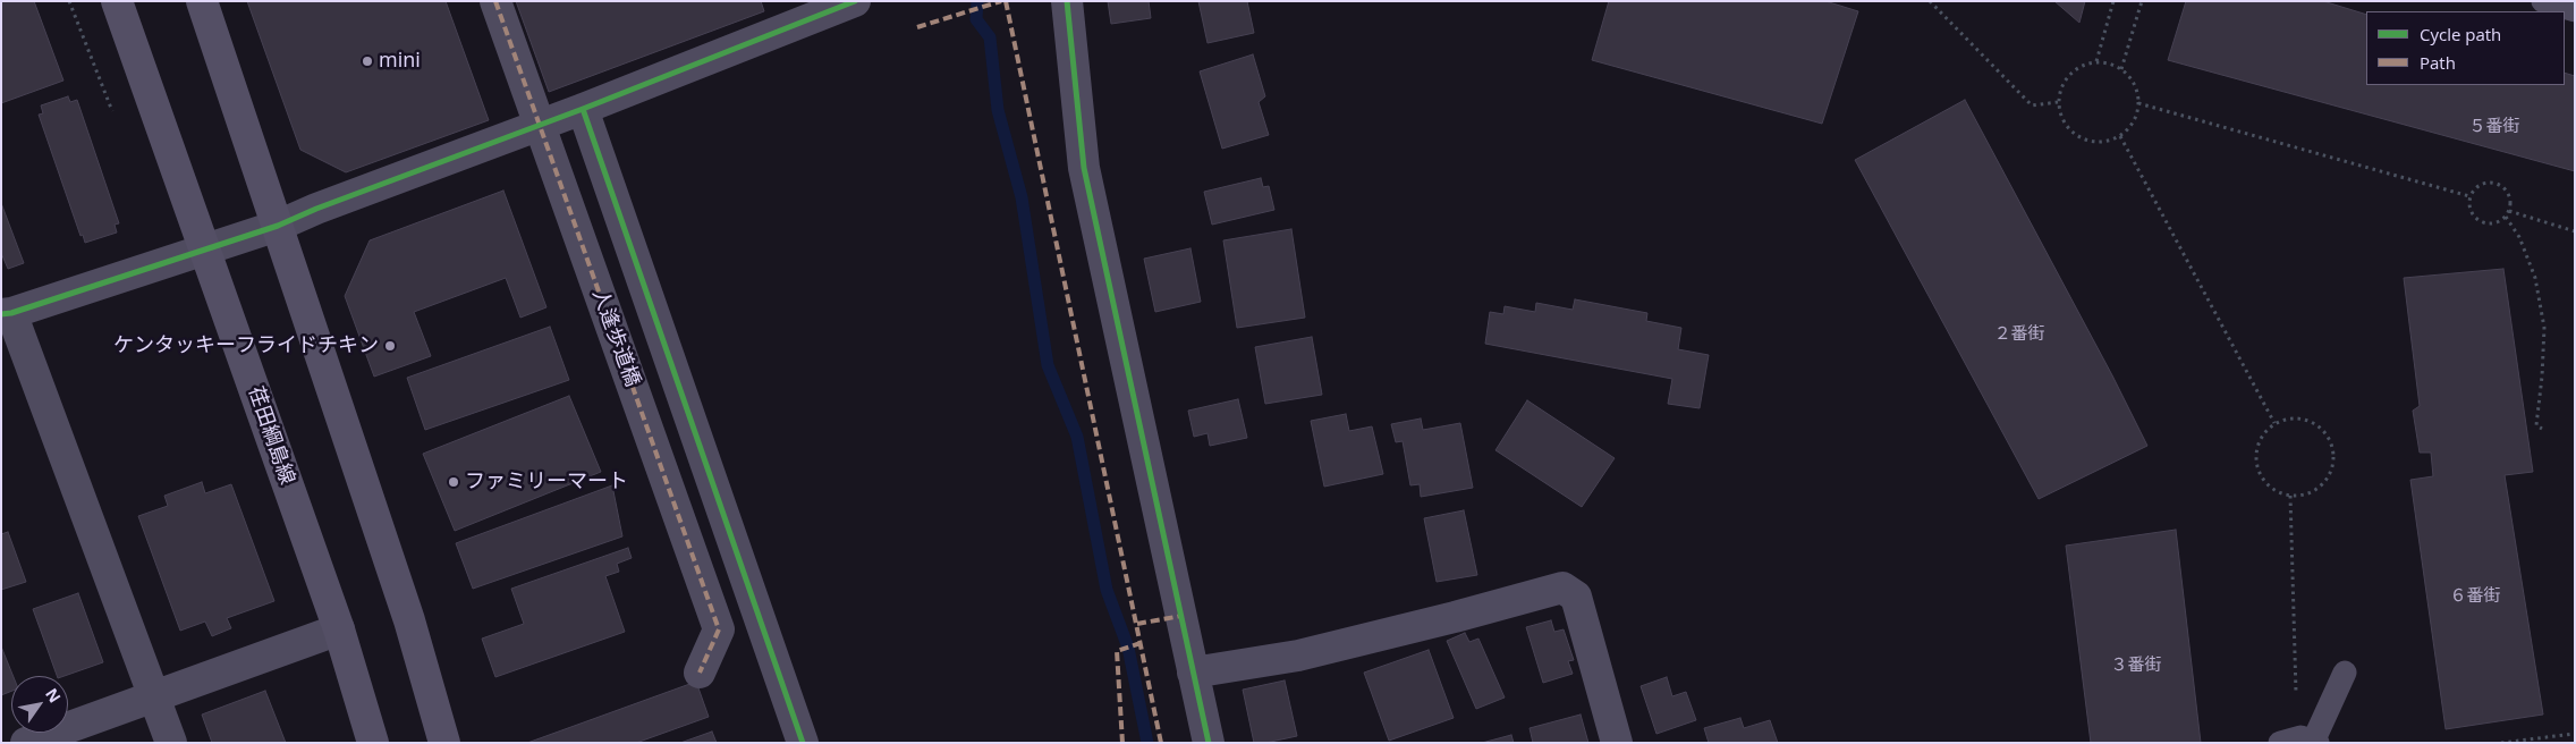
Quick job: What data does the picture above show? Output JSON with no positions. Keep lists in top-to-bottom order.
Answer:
{
  "streets": {
    "main road": ["荏田綱島線"],
    "street": ["人逢歩道橋"]
  },
  "places": ["mini", "ケンタッキーフライドチキン", "ファミリーマート"],
  "house_numbers": [
    "５番街",
    "２番街",
    "６番街",
    "３番街"
  ],
  "legend": ["Cycle path", "Path"],
  "north": "top right"
}
